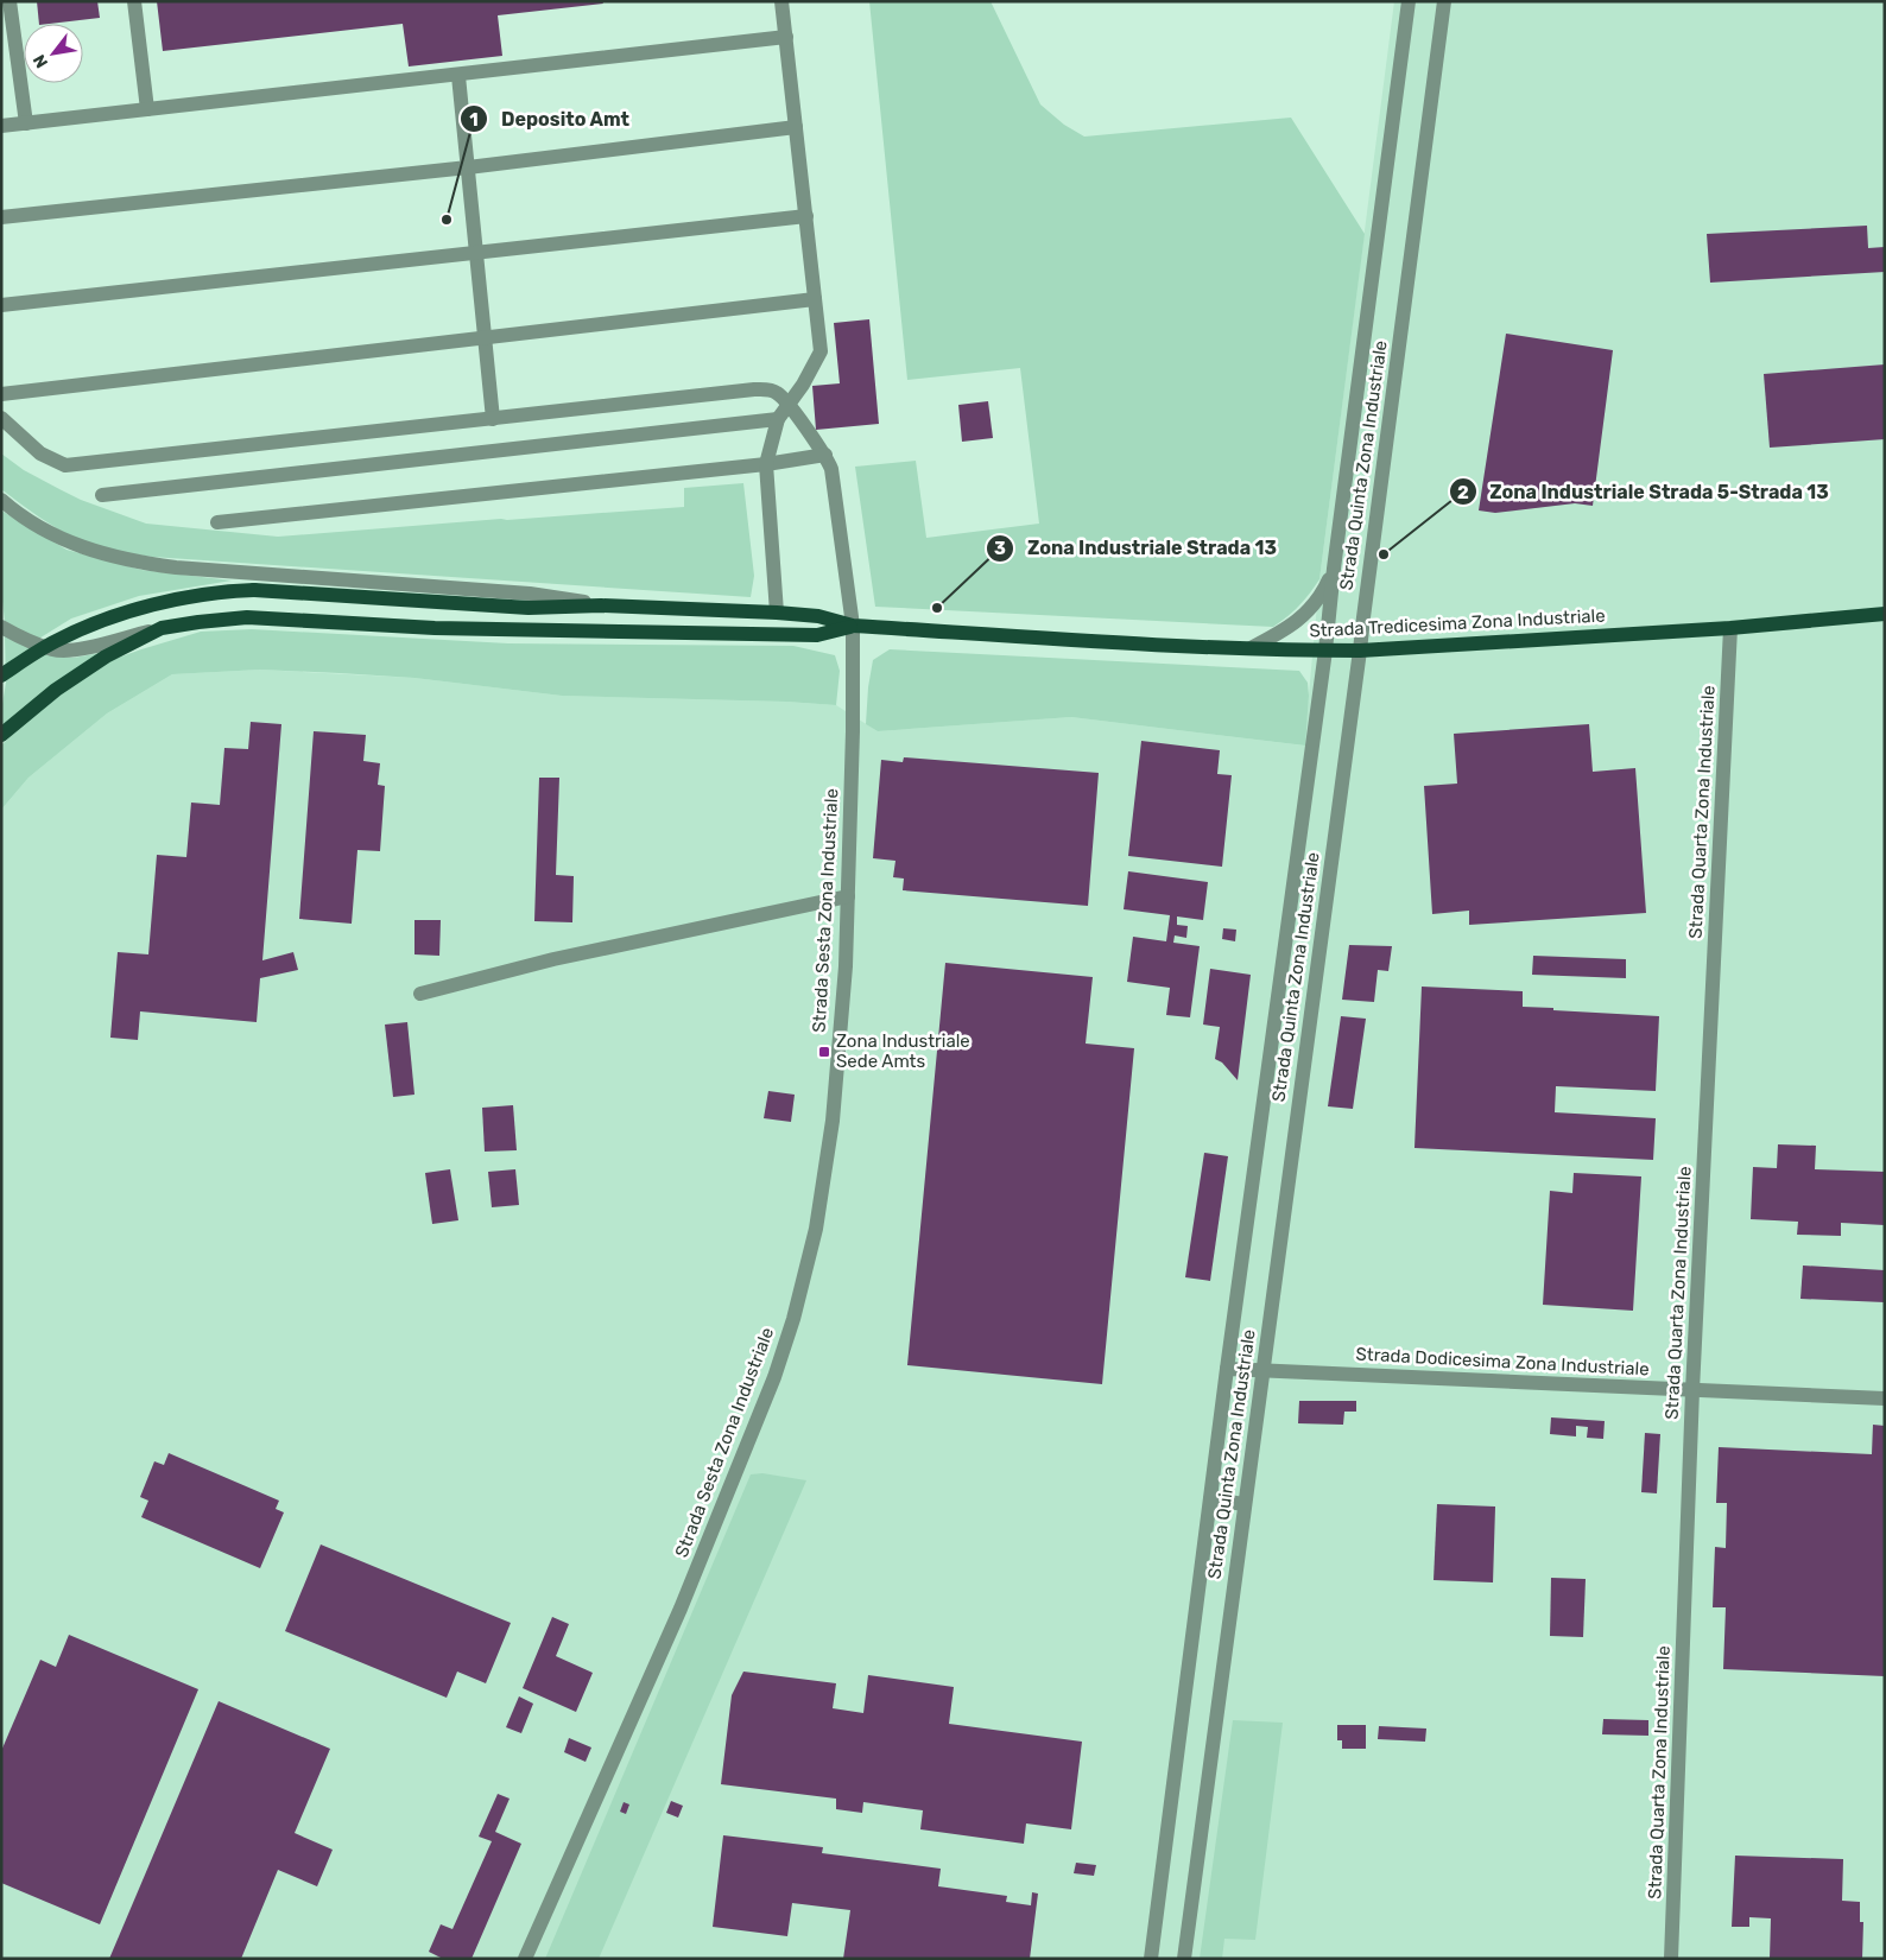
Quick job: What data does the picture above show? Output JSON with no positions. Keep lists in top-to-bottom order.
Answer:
{
  "streets": {
    "main road": ["Strada Tredicesima Zona Industriale"],
    "street": [
      "Strada Quinta Zona Industriale",
      "Strada Quarta Zona Industriale",
      "Strada Sesta Zona Industriale",
      "Strada Dodicesima Zona Industriale"
    ]
  },
  "crossings": [
    ["Strada Quinta Zona Industriale", "Strada Tredicesima Zona Industriale"],
    ["Strada Quinta Zona Industriale", "Strada Dodicesima Zona Industriale"],
    ["Strada Tredicesima Zona Industriale", "Strada Quarta Zona Industriale"],
    ["Strada Tredicesima Zona Industriale", "Strada Sesta Zona Industriale"],
    ["Strada Quarta Zona Industriale", "Strada Dodicesima Zona Industriale"]
  ],
  "places": {
    "other": ["Deposito Amt", "Zona Industriale Strada 5-Strada 13", "Zona Industriale Strada 13"],
    "transit": ["Zona Industriale Sede Amts"]
  },
  "north": "bottom left"
}
